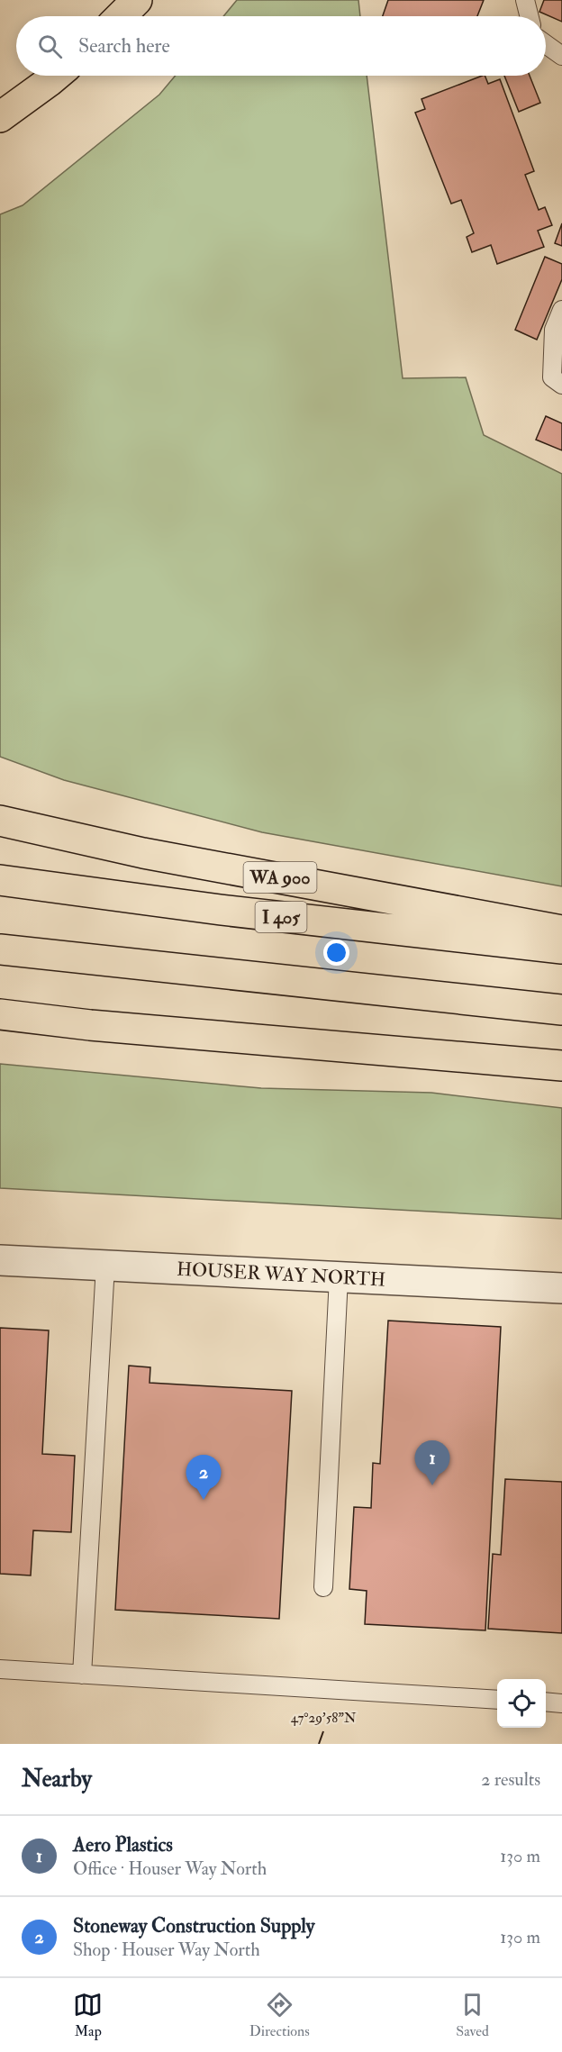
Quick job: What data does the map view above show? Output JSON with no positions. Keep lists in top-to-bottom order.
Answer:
{
  "streets": {
    "main road": ["WA 900", "I 405"],
    "street": ["HOUSER WAY NORTH"]
  },
  "page": {
    "search": "Search here",
    "pins": ["1", "2"],
    "heading": ["Nearby", "2 results"],
    "list": [
      {
        "mark": "1",
        "name": "Aero Plastics",
        "note": "Office · Houser Way North",
        "value": "130 m"
      },
      {
        "mark": "2",
        "name": "Stoneway Construction Supply",
        "note": "Shop · Houser Way North",
        "value": "130 m"
      }
    ],
    "nav": ["Map", "Directions", "Saved"]
  },
  "coordinates": ["47°29'58\"N"]
}
